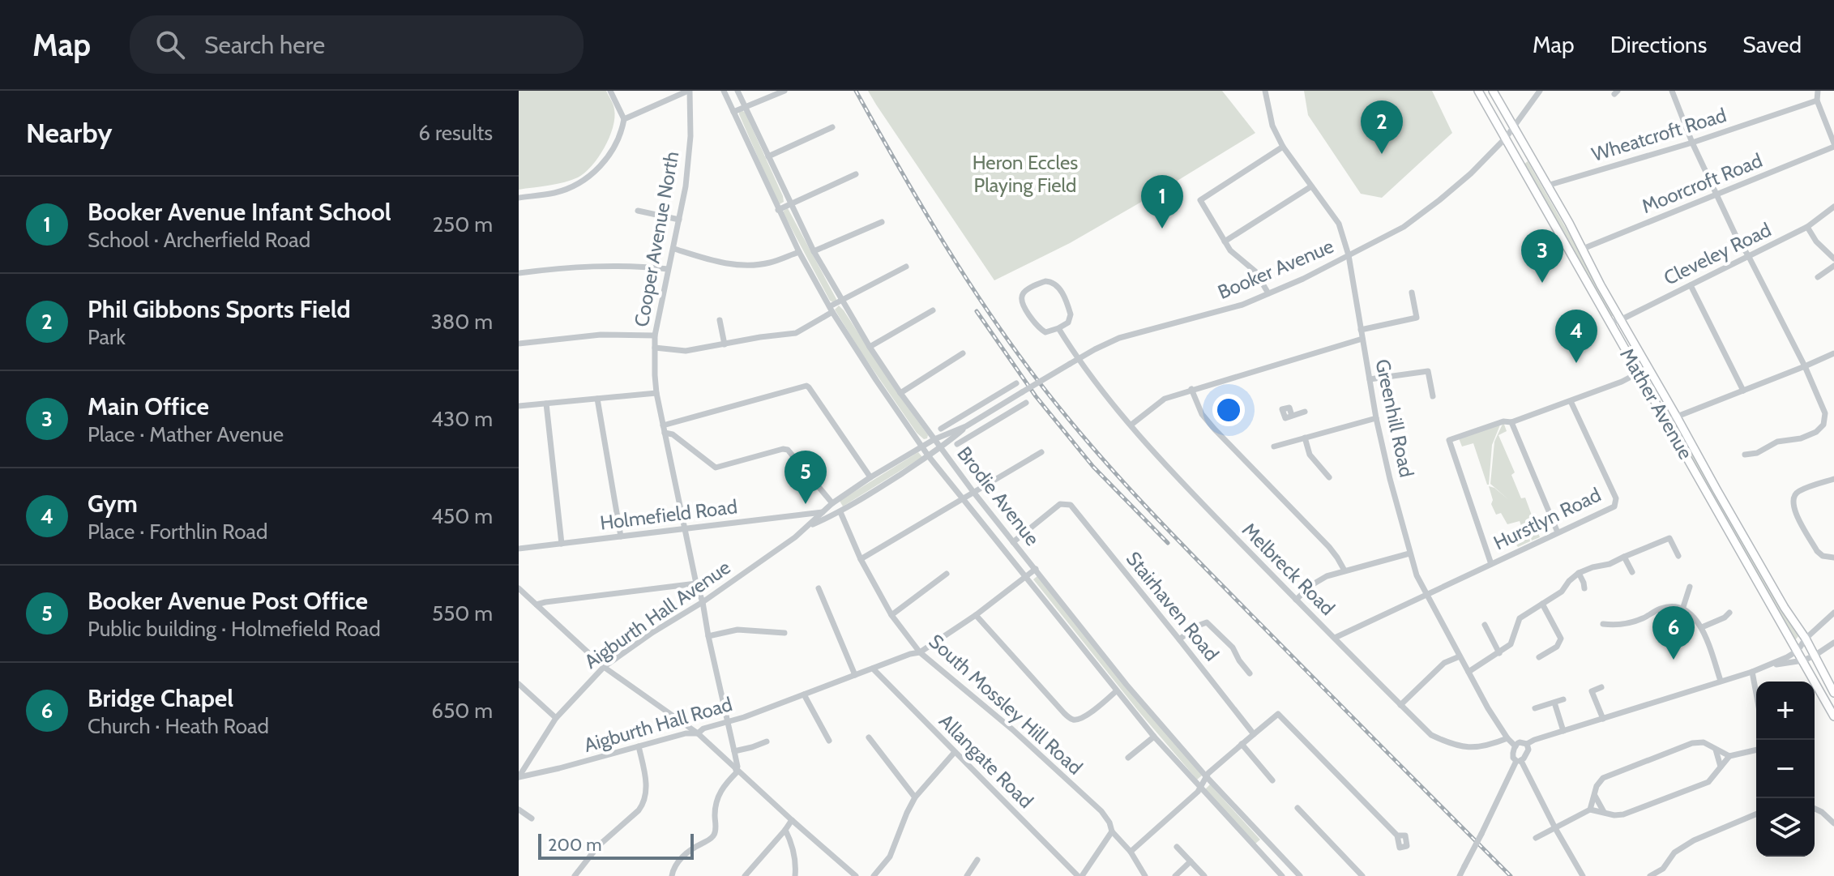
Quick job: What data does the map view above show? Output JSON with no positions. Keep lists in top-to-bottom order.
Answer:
{
  "streets": {
    "main road": ["Mather Avenue"],
    "street": [
      "Wheatcroft Road",
      "Moorcroft Road",
      "Cooper Avenue North",
      "Cleveley Road",
      "Booker Avenue",
      "Greenhill Road",
      "Brodie Avenue",
      "Holmefield Road",
      "Hurstlyn Road",
      "Melbreck Road",
      "Stairhaven Road",
      "Aigburth Hall Avenue",
      "South Mossley Hill Road",
      "Aigburth Hall Road",
      "Allangate Road"
    ]
  },
  "crossings": [
    ["Wheatcroft Road", "Mather Avenue"],
    ["Moorcroft Road", "Mather Avenue"],
    ["Cooper Avenue North", "Holmefield Road"],
    ["Cooper Avenue North", "Aigburth Hall Avenue"],
    ["Cooper Avenue North", "Aigburth Hall Road"],
    ["Cleveley Road", "Mather Avenue"],
    ["Booker Avenue", "Mather Avenue"],
    ["Booker Avenue", "Greenhill Road"],
    ["Booker Avenue", "Brodie Avenue"],
    ["Booker Avenue", "Holmefield Road"],
    ["Booker Avenue", "Melbreck Road"],
    ["Booker Avenue", "Aigburth Hall Avenue"],
    ["Booker Avenue", "South Mossley Hill Road"],
    ["Greenhill Road", "Hurstlyn Road"],
    ["Greenhill Road", "Melbreck Road"],
    ["Brodie Avenue", "Stairhaven Road"],
    ["Brodie Avenue", "Aigburth Hall Road"],
    ["Hurstlyn Road", "Melbreck Road"],
    ["Aigburth Hall Avenue", "Aigburth Hall Road"],
    ["South Mossley Hill Road", "Aigburth Hall Road"],
    ["Aigburth Hall Road", "Allangate Road"]
  ],
  "parks": ["Heron Eccles Playing Field"],
  "scale_bar": "200 m",
  "page": {
    "header": "Map",
    "search": "Search here",
    "nav": ["Map", "Directions", "Saved"],
    "heading": ["Nearby", "6 results"],
    "pins": [
      "2",
      "1",
      "3",
      "4",
      "5",
      "6"
    ],
    "list": [
      {
        "mark": "1",
        "name": "Booker Avenue Infant School",
        "note": "School · Archerfield Road",
        "value": "250 m"
      },
      {
        "mark": "2",
        "name": "Phil Gibbons Sports Field",
        "note": "Park",
        "value": "380 m"
      },
      {
        "mark": "3",
        "name": "Main Office",
        "note": "Place · Mather Avenue",
        "value": "430 m"
      },
      {
        "mark": "4",
        "name": "Gym",
        "note": "Place · Forthlin Road",
        "value": "450 m"
      },
      {
        "mark": "5",
        "name": "Booker Avenue Post Office",
        "note": "Public building · Holmefield Road",
        "value": "550 m"
      },
      {
        "mark": "6",
        "name": "Bridge Chapel",
        "note": "Church · Heath Road",
        "value": "650 m"
      }
    ],
    "map_buttons": ["+", "−"],
    "scale": "200 m"
  }
}
